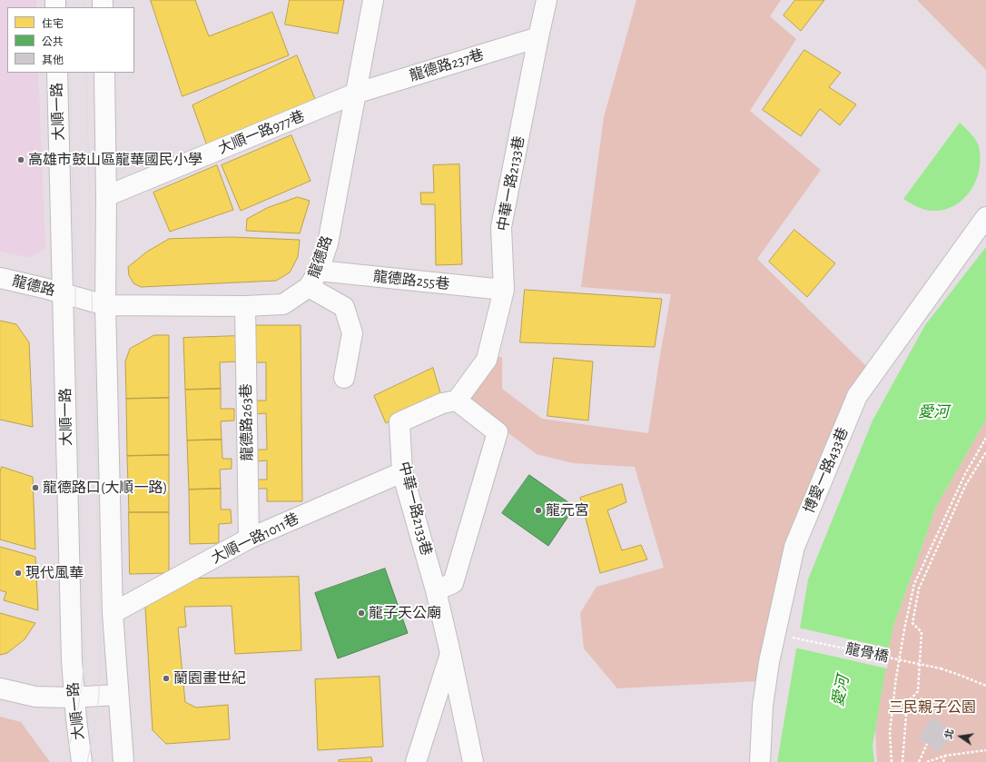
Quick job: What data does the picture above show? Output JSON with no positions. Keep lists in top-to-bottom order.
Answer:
{
  "streets": {
    "street": [
      "龍德路237巷",
      "大順一路",
      "大順一路977巷",
      "中華一路2133巷",
      "龍德路",
      "龍德路255巷",
      "龍德路263巷",
      "博愛一路433巷",
      "大順一路1011巷"
    ],
    "path": ["龍骨橋"]
  },
  "crossings": [
    ["龍德路237巷", "大順一路977巷"],
    ["龍德路237巷", "中華一路2133巷"],
    ["龍德路237巷", "龍德路"],
    ["大順一路", "龍德路"],
    ["大順一路977巷", "龍德路"],
    ["中華一路2133巷", "龍德路255巷"],
    ["中華一路2133巷", "大順一路1011巷"],
    ["龍德路", "龍德路255巷"],
    ["龍德路", "龍德路263巷"],
    ["龍德路263巷", "大順一路1011巷"]
  ],
  "water": ["愛河"],
  "parks": ["三民親子公園"],
  "places": [
    "高雄市鼓山區龍華國民小學",
    "龍德路口(大順一路)",
    "龍元宮",
    "現代風華",
    "龍子天公廟",
    "蘭園畫世紀"
  ],
  "legend": ["住宅", "公共", "其他"],
  "north": "left"
}
